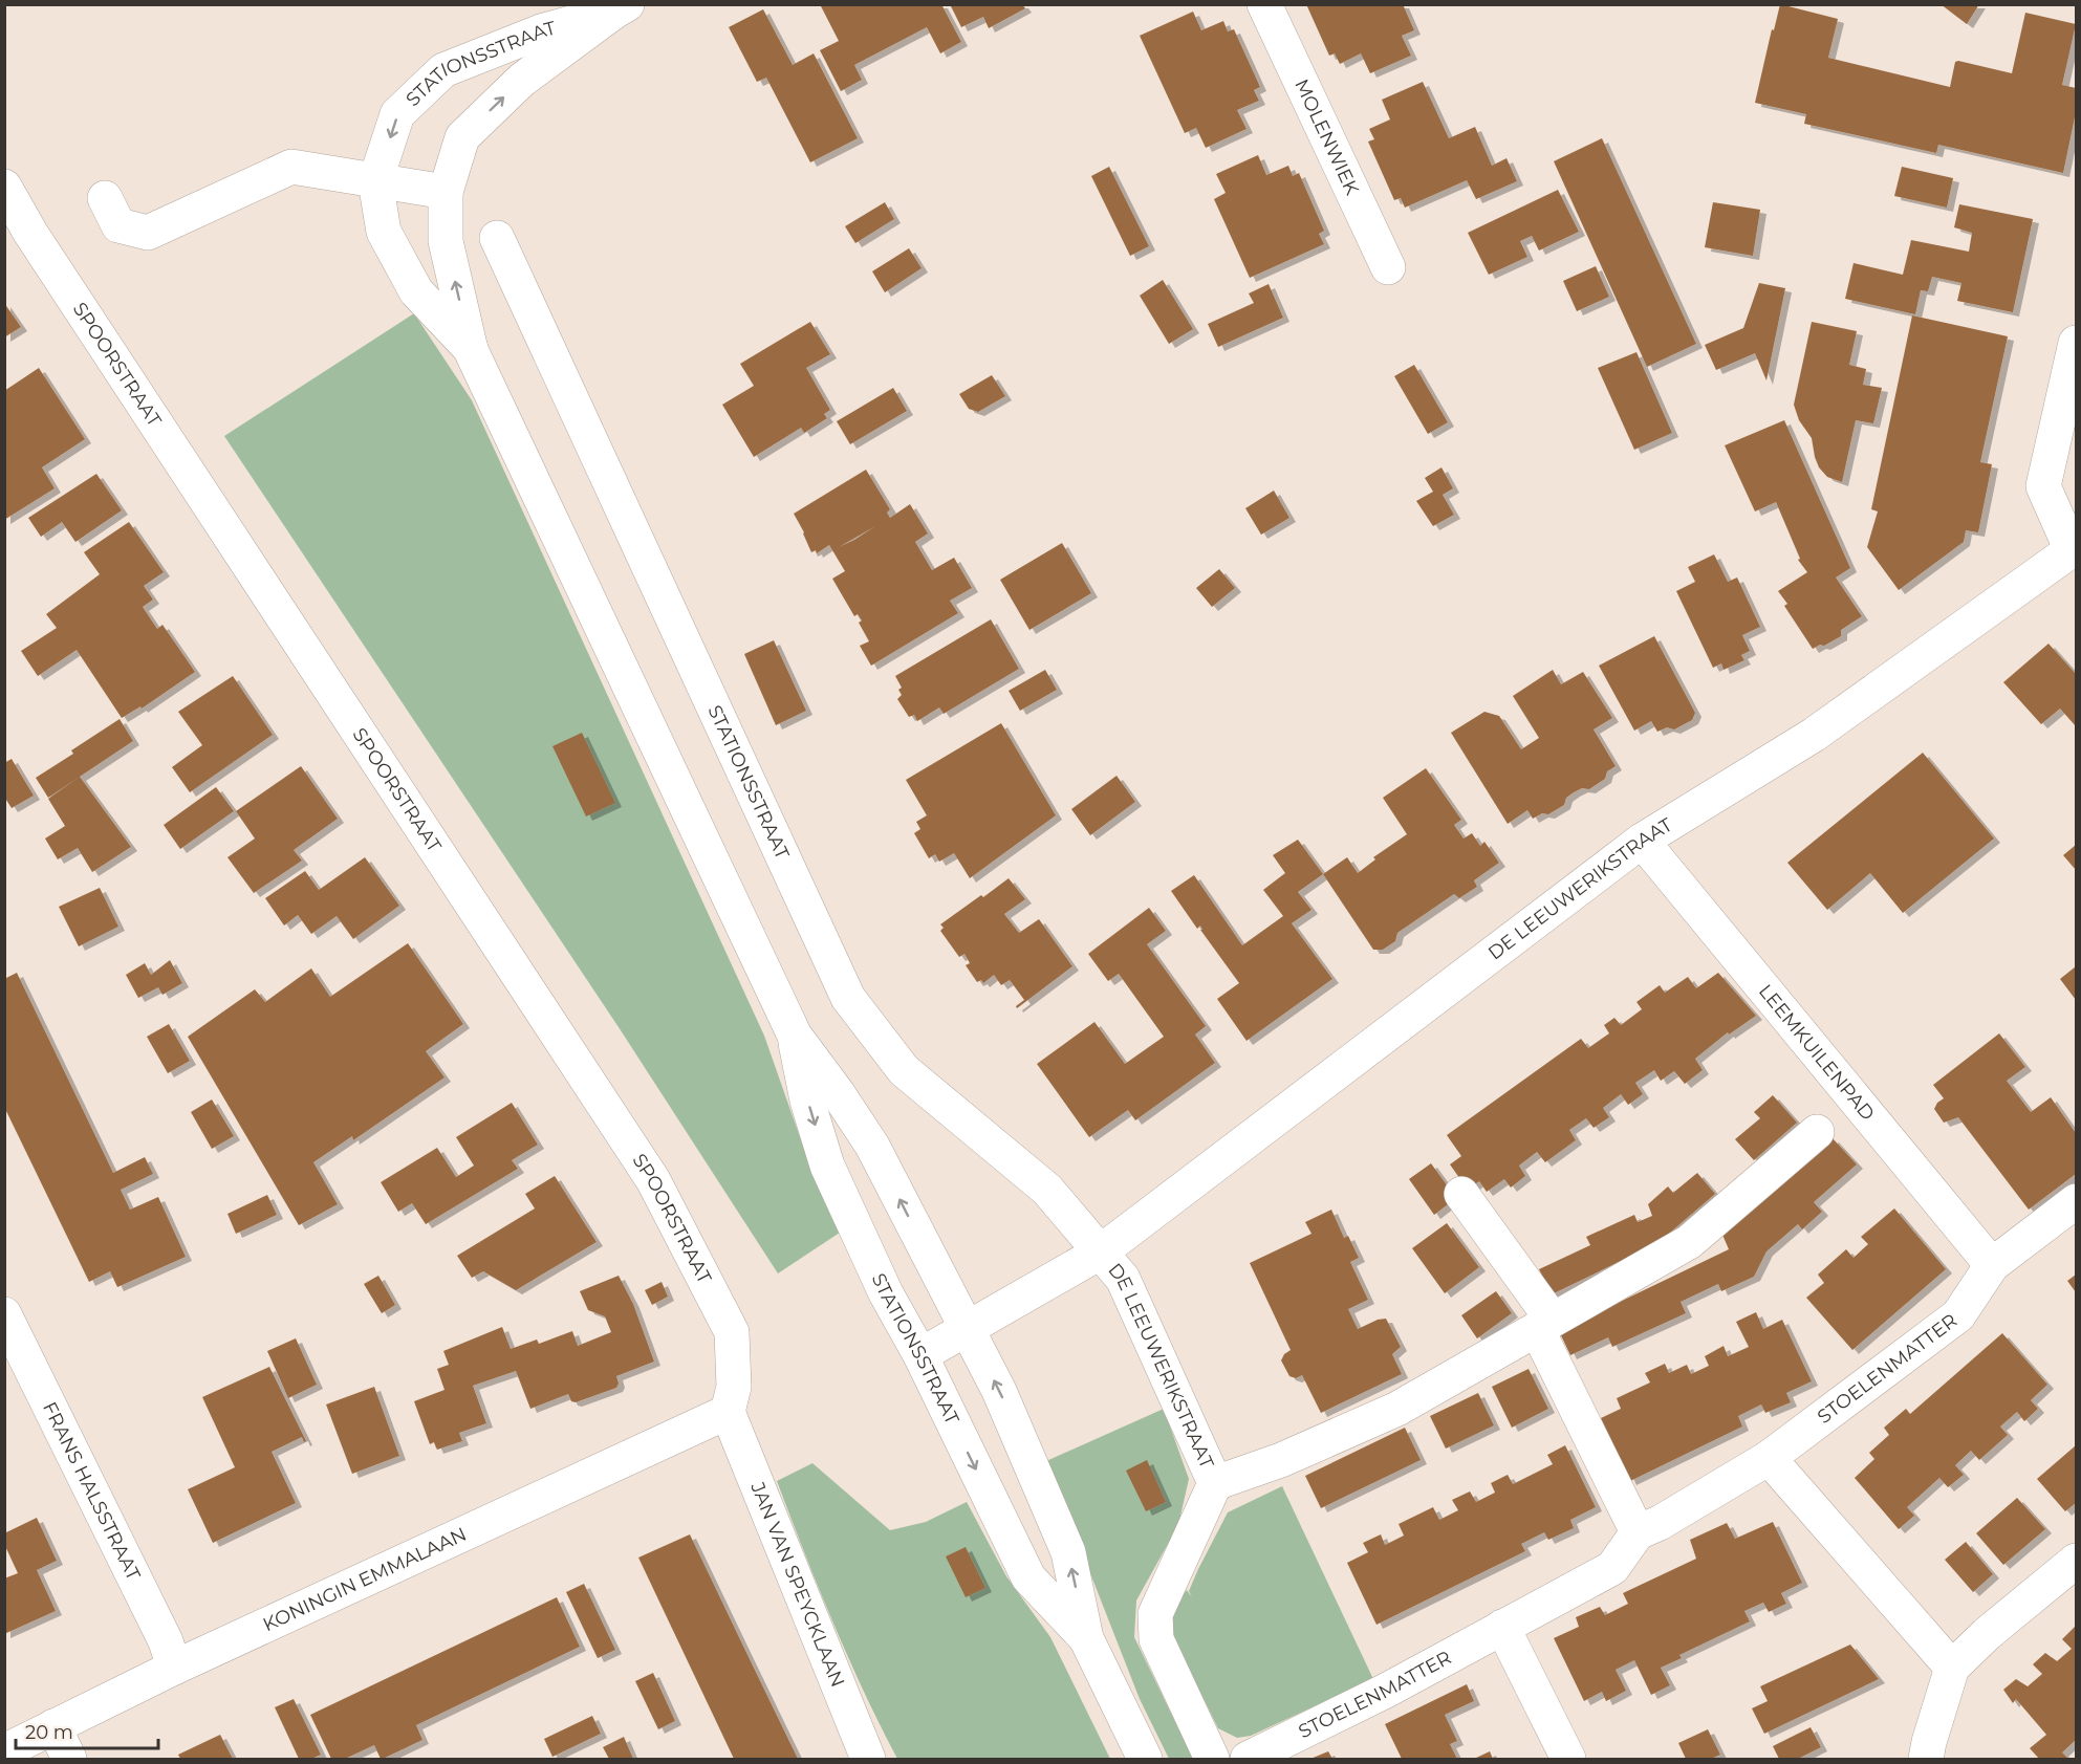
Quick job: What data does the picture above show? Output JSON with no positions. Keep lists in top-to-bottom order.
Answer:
{
  "streets": {
    "street": [
      "STATIONSSTRAAT",
      "MOLENWIEK",
      "SPOORSTRAAT",
      "DE LEEUWERIKSTRAAT",
      "LEEMKUILENPAD",
      "STOELENMATTER",
      "FRANS HALSSTRAAT",
      "KONINGIN EMMALAAN",
      "JAN VAN SPEYCKLAAN"
    ]
  },
  "crossings": [
    ["STATIONSSTRAAT", "DE LEEUWERIKSTRAAT"],
    ["SPOORSTRAAT", "KONINGIN EMMALAAN"],
    ["SPOORSTRAAT", "JAN VAN SPEYCKLAAN"],
    ["DE LEEUWERIKSTRAAT", "LEEMKUILENPAD"],
    ["LEEMKUILENPAD", "STOELENMATTER"],
    ["FRANS HALSSTRAAT", "KONINGIN EMMALAAN"],
    ["KONINGIN EMMALAAN", "JAN VAN SPEYCKLAAN"]
  ],
  "scale_bar": "20 m"
}
